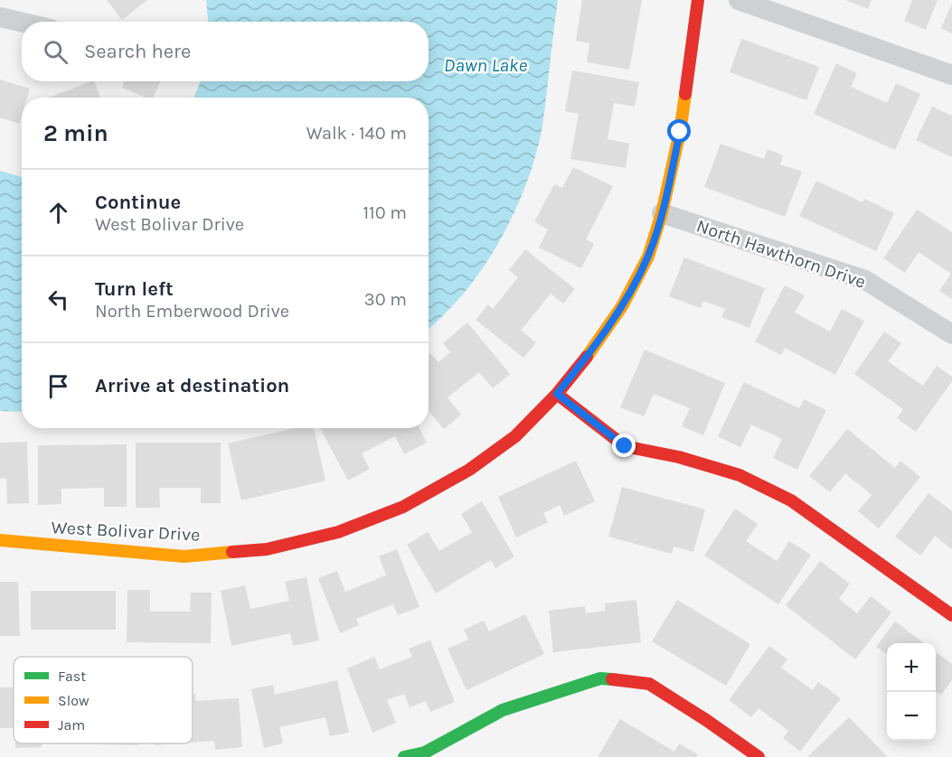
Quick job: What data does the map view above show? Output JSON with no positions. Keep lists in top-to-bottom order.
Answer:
{
  "streets": {
    "street": ["North Hawthorn Drive", "West Bolivar Drive"]
  },
  "crossings": [
    ["North Hawthorn Drive", "West Bolivar Drive"]
  ],
  "water": ["Dawn Lake"],
  "legend": ["Fast", "Slow", "Jam"],
  "page": {
    "search": "Search here",
    "heading": ["2 min", "Walk · 140 m"],
    "list": [
      ["Continue", "West Bolivar Drive", "110 m"],
      ["Turn left", "North Emberwood Drive", "30 m"],
      "Arrive at destination"
    ],
    "map_buttons": ["+", "−"]
  }
}
